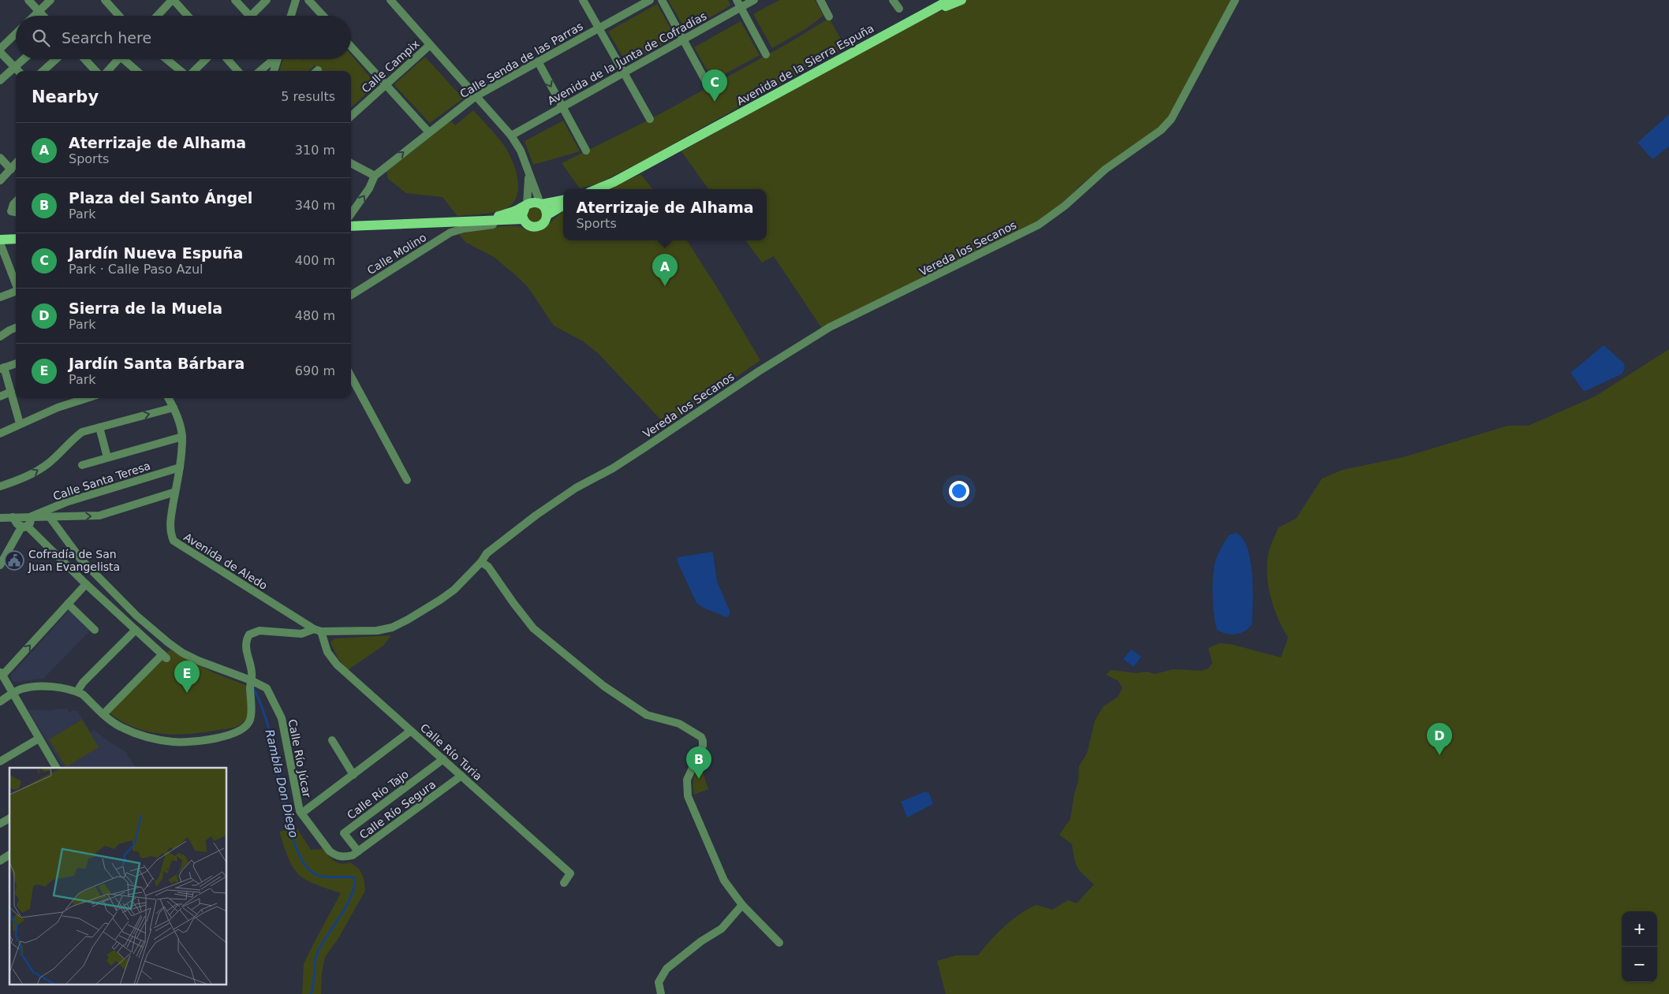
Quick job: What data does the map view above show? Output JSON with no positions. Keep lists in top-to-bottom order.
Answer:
{
  "streets": {
    "main road": ["Avenida de la Sierra Espuña"],
    "street": [
      "Avenida de la Junta de Cofradías",
      "Calle Senda de las Parras",
      "Calle Campix",
      "Vereda los Secanos",
      "Calle Molino",
      "Calle Santa Teresa",
      "Avenida de Aledo",
      "Calle Río Turia",
      "Calle Río Júcar",
      "Calle Río Tajo",
      "Calle Río Segura"
    ]
  },
  "crossings": [
    ["Vereda los Secanos", "Avenida de Aledo"],
    ["Vereda los Secanos", "Calle Río Turia"],
    ["Vereda los Secanos", "Calle Río Júcar"],
    ["Calle Santa Teresa", "Avenida de Aledo"],
    ["Avenida de Aledo", "Calle Río Turia"],
    ["Calle Río Turia", "Calle Río Tajo"],
    ["Calle Río Turia", "Calle Río Segura"],
    ["Calle Río Júcar", "Calle Río Segura"],
    ["Calle Río Tajo", "Calle Río Segura"]
  ],
  "water": ["Rambla Don Diego"],
  "places": {
    "public building": ["Cofradía de San Juan Evangelista"]
  },
  "page": {
    "search": "Search here",
    "pins": [
      "C",
      "A",
      "E",
      "D",
      "B"
    ],
    "heading": ["Nearby", "5 results"],
    "list": [
      {
        "mark": "A",
        "name": "Aterrizaje de Alhama",
        "note": "Sports",
        "value": "310 m"
      },
      {
        "mark": "B",
        "name": "Plaza del Santo Ángel",
        "note": "Park",
        "value": "340 m"
      },
      {
        "mark": "C",
        "name": "Jardín Nueva Espuña",
        "note": "Park · Calle Paso Azul",
        "value": "400 m"
      },
      {
        "mark": "D",
        "name": "Sierra de la Muela",
        "note": "Park",
        "value": "480 m"
      },
      {
        "mark": "E",
        "name": "Jardín Santa Bárbara",
        "note": "Park",
        "value": "690 m"
      }
    ],
    "popup": ["Aterrizaje de Alhama", "Sports"],
    "map_buttons": ["+", "−"]
  }
}
